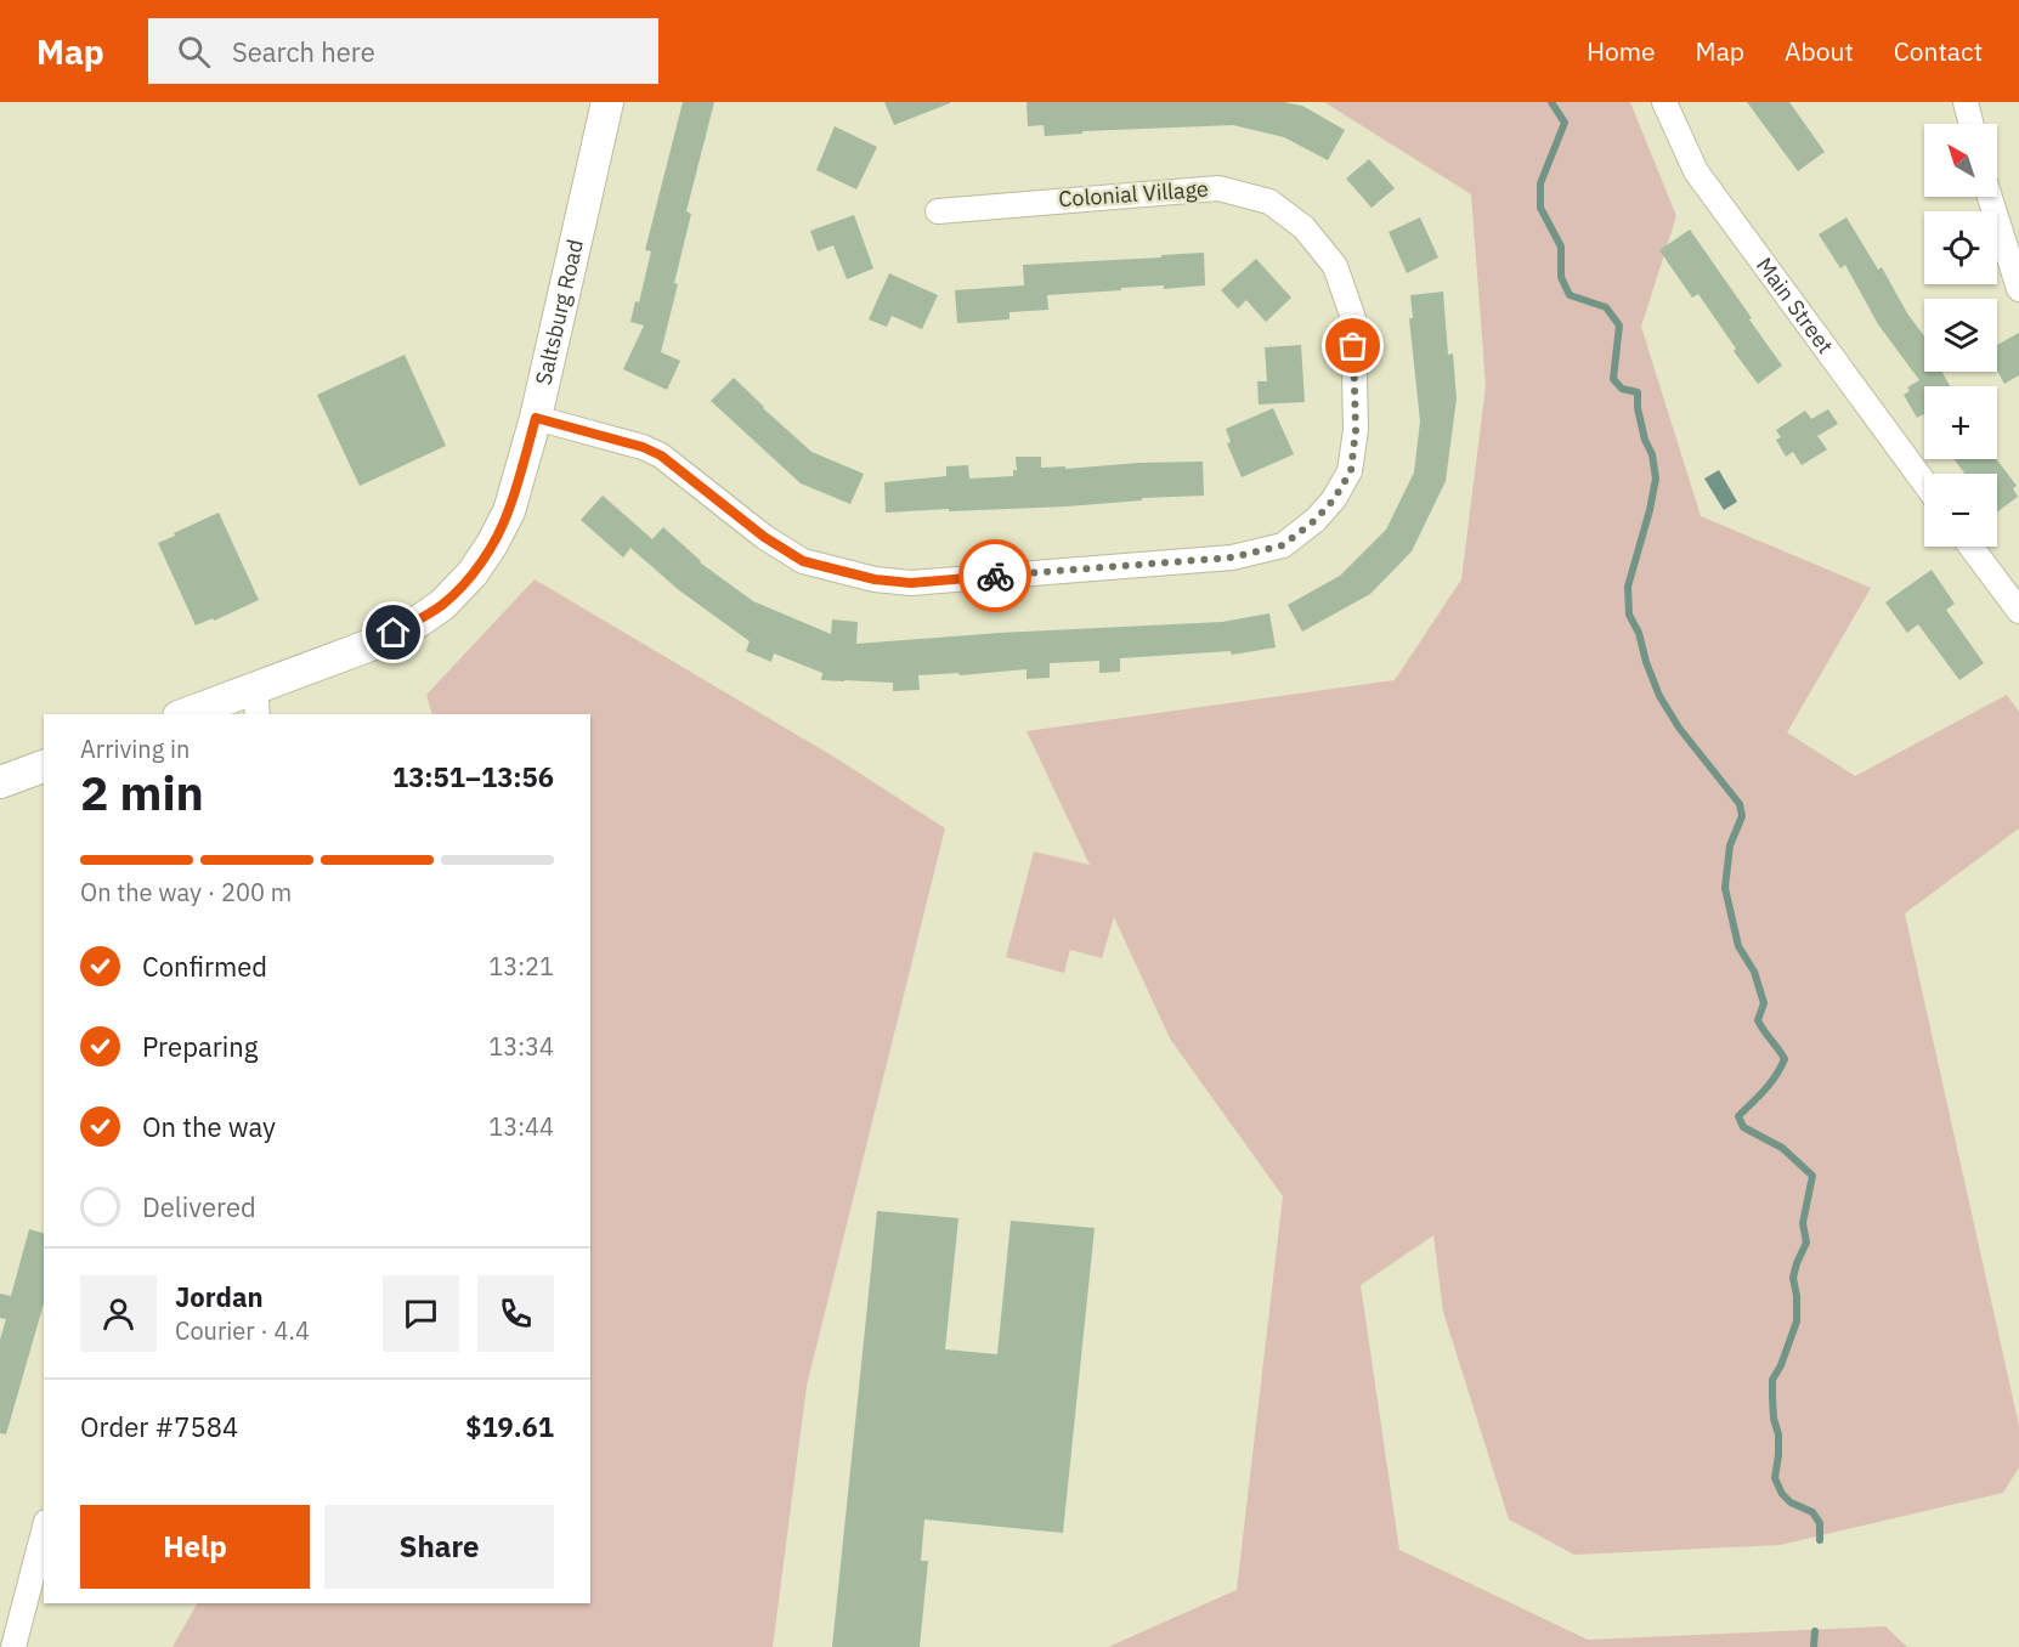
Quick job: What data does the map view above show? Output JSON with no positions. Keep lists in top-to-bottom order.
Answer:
{
  "streets": {
    "main road": ["Saltsburg Road"],
    "street": ["Colonial Village", "Main Street"]
  },
  "crossings": [
    ["Colonial Village", "Saltsburg Road"]
  ],
  "north": "top left",
  "page": {
    "header": "Map",
    "search": "Search here",
    "nav": [
      "Home",
      "Map",
      "About",
      "Contact"
    ],
    "map_buttons": ["+", "−"],
    "heading": ["2 min", "Arriving in", "13:51–13:56"],
    "panel": [
      "Jordan",
      "Courier · 4.4",
      "Order #7584",
      "$19.61"
    ],
    "bar": "On the way · 200 m",
    "list": [
      ["Confirmed", "13:21"],
      ["Preparing", "13:34"],
      ["On the way", "13:44"],
      "Delivered"
    ],
    "buttons": ["Help", "Share"]
  }
}
